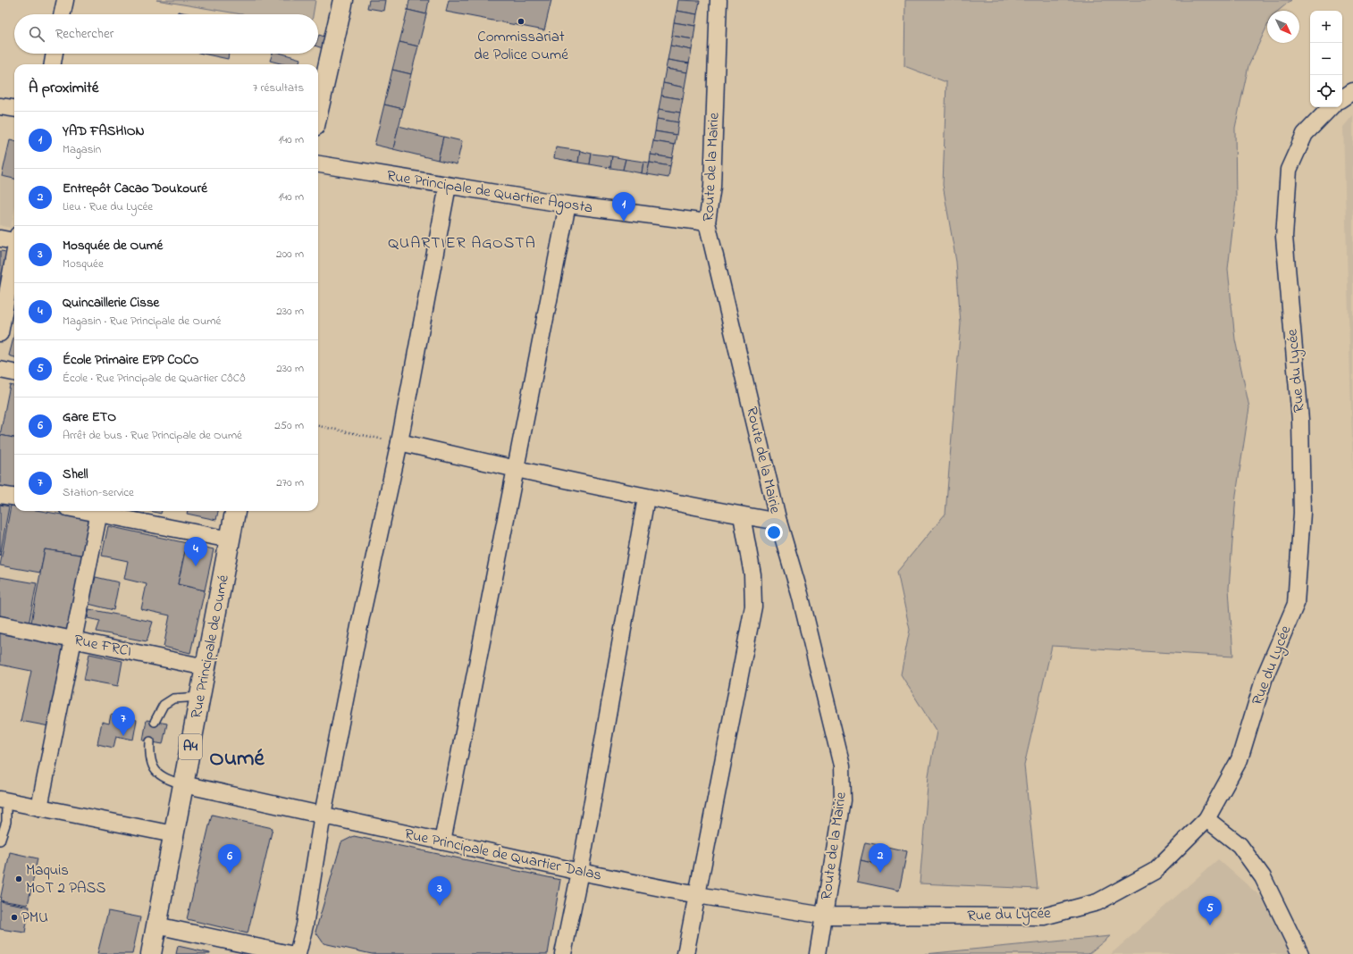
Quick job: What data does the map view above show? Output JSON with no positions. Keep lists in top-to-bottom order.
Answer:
{
  "streets": {
    "main road": ["Rue Principale de Oumé", "A4"],
    "street": [
      "Route de la Mairie",
      "Rue Principale de Quartier Agosta",
      "Rue du Lycée",
      "Rue FRCI",
      "Rue Principale de Quartier Dalas"
    ]
  },
  "crossings": [
    ["Route de la Mairie", "Rue Principale de Quartier Agosta"],
    ["Route de la Mairie", "Rue du Lycée"],
    ["Route de la Mairie", "Rue Principale de Quartier Dalas"],
    ["Rue du Lycée", "Rue Principale de Quartier Dalas"],
    ["Rue FRCI", "Rue Principale de Oumé"],
    ["Rue Principale de Oumé", "Rue Principale de Quartier Dalas"]
  ],
  "districts": ["QUARTIER AGOSTA", "Oumé"],
  "places": ["Commissariat de Police Oumé", "Maquis MOT 2 PASS", "PMU"],
  "north": "bottom right",
  "page": {
    "map_buttons": ["+", "−"],
    "search": "Rechercher",
    "heading": ["À proximité", "7 résultats"],
    "list": [
      {
        "mark": "1",
        "name": "YAD FASHION",
        "note": "Magasin",
        "value": "140 m"
      },
      {
        "mark": "2",
        "name": "Entrepôt Cacao Doukouré",
        "note": "Lieu · Rue du Lycée",
        "value": "140 m"
      },
      {
        "mark": "3",
        "name": "Mosquée de Oumé",
        "note": "Mosquée",
        "value": "200 m"
      },
      {
        "mark": "4",
        "name": "Quincaillerie Cisse",
        "note": "Magasin · Rue Principale de Oumé",
        "value": "230 m"
      },
      {
        "mark": "5",
        "name": "École Primaire EPP COCO",
        "note": "École · Rue Principale de Quartier CôCô",
        "value": "230 m"
      },
      {
        "mark": "6",
        "name": "Gare ETO",
        "note": "Arrêt de bus · Rue Principale de Oumé",
        "value": "250 m"
      },
      {
        "mark": "7",
        "name": "Shell",
        "note": "Station-service",
        "value": "270 m"
      }
    ],
    "pins": [
      "1",
      "4",
      "7",
      "2",
      "6",
      "3",
      "5"
    ]
  }
}
